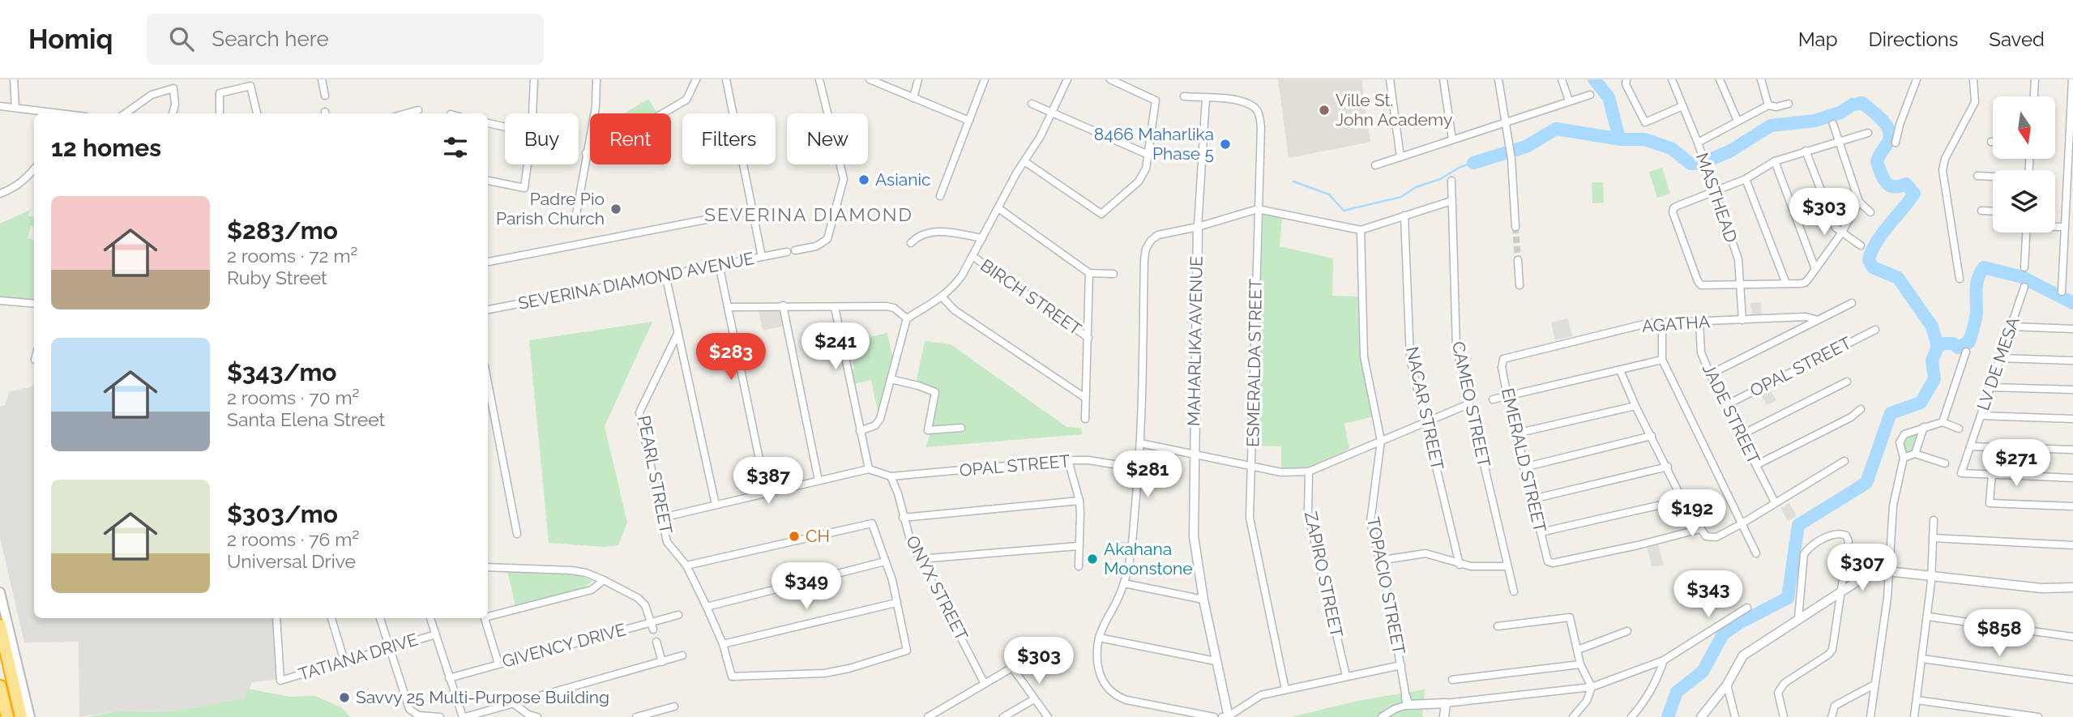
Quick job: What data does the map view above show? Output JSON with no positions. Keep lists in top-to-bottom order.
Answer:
{
  "streets": {
    "street": [
      "MASTHEAD",
      "SEVERINA DIAMOND AVENUE",
      "BIRCH STREET",
      "AGATHA",
      "MAHARLIKA AVENUE",
      "ESMERALDA STREET",
      "LV DE MESA",
      "OPAL STREET",
      "CAMEO STREET",
      "NACAR STREET",
      "JADE STREET",
      "EMERALD STREET",
      "PEARL STREET",
      "ZAPIRO STREET",
      "TOPACIO STREET",
      "ONYX STREET",
      "GIVENCY DRIVE",
      "TATIANA DRIVE"
    ]
  },
  "crossings": [
    ["MASTHEAD", "AGATHA"],
    ["AGATHA", "JADE STREET"],
    ["AGATHA", "EMERALD STREET"],
    ["MAHARLIKA AVENUE", "ESMERALDA STREET"],
    ["OPAL STREET", "JADE STREET"],
    ["OPAL STREET", "ONYX STREET"]
  ],
  "districts": ["SEVERINA DIAMOND"],
  "places": [
    "Ville St. John Academy",
    "8466 Maharlika Phase 5",
    "Asianic",
    "Padre Pio Parish Church",
    "CH",
    "Akahana Moonstone",
    "Savvy 25 Multi-Purpose Building"
  ],
  "north": "bottom",
  "page": {
    "header": "Homiq",
    "search": "Search here",
    "nav": ["Map", "Directions", "Saved"],
    "chip": [
      "Buy",
      "Rent",
      "Filters",
      "New"
    ],
    "heading": "12 homes",
    "list": [
      {
        "name": "$283/mo",
        "note": "2 rooms · 72 m² · Ruby Street"
      },
      {
        "name": "$343/mo",
        "note": "2 rooms · 70 m² · Santa Elena Street"
      },
      {
        "name": "$303/mo",
        "note": "2 rooms · 76 m² · Universal Drive"
      }
    ],
    "price": [
      "$303",
      "$241",
      "$283",
      "$271",
      "$281",
      "$387",
      "$192",
      "$307",
      "$349",
      "$343",
      "$858",
      "$303"
    ]
  }
}
